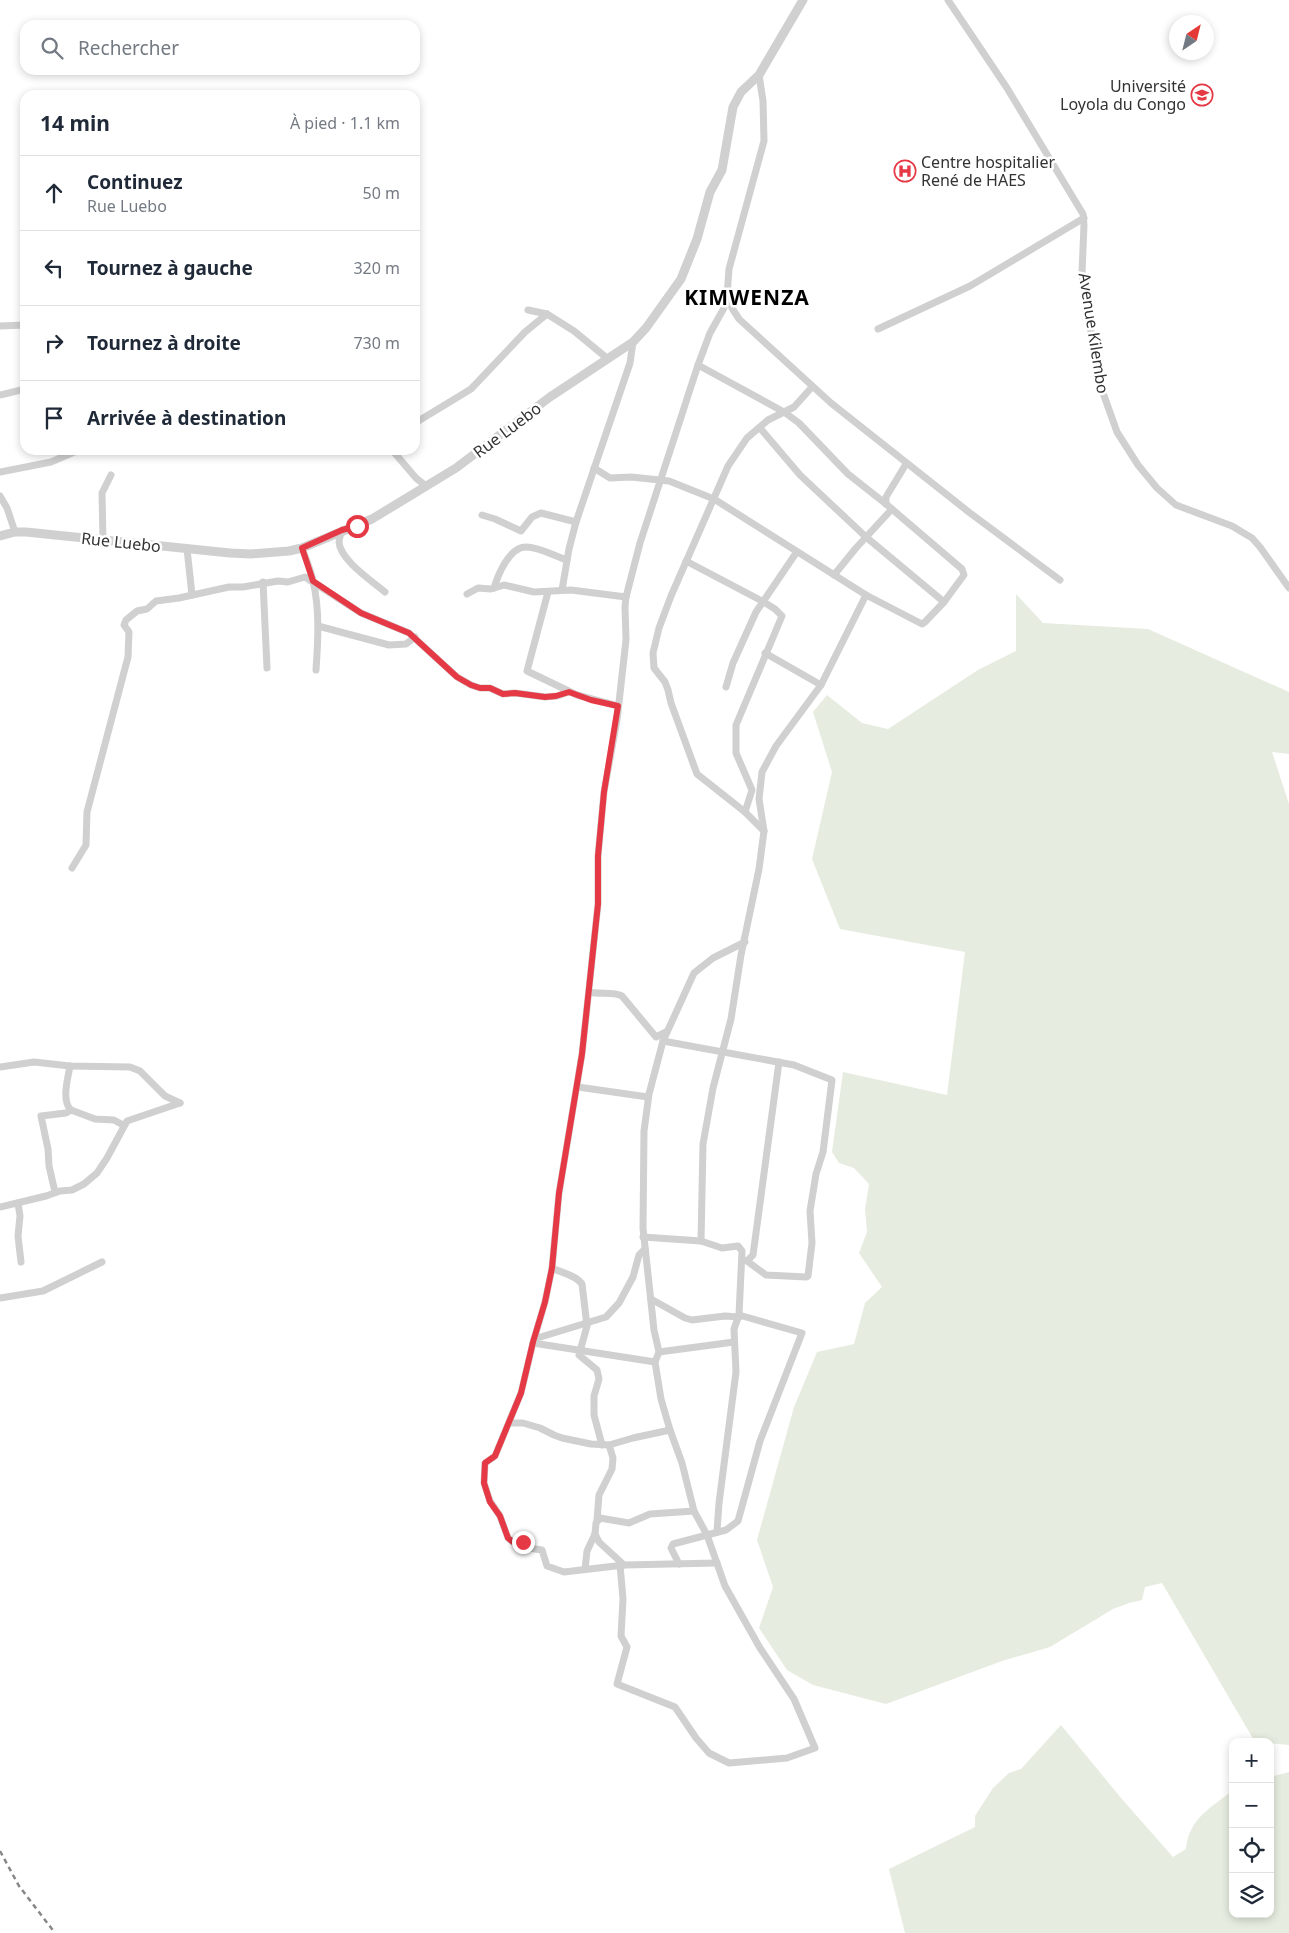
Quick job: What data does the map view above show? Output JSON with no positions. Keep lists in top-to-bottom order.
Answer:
{
  "streets": {
    "street": ["Avenue Kilembo", "Rue Luebo"]
  },
  "districts": ["KIMWENZA"],
  "places": {
    "school or university": ["Université Loyola du Congo"],
    "hospital": ["Centre hospitalier René de HAES"]
  },
  "north": "top right",
  "page": {
    "search": "Rechercher",
    "heading": ["14 min", "À pied · 1.1 km"],
    "list": [
      ["Continuez", "Rue Luebo", "50 m"],
      ["Tournez à gauche", "320 m"],
      ["Tournez à droite", "730 m"],
      "Arrivée à destination"
    ],
    "map_buttons": ["+", "−"]
  }
}
